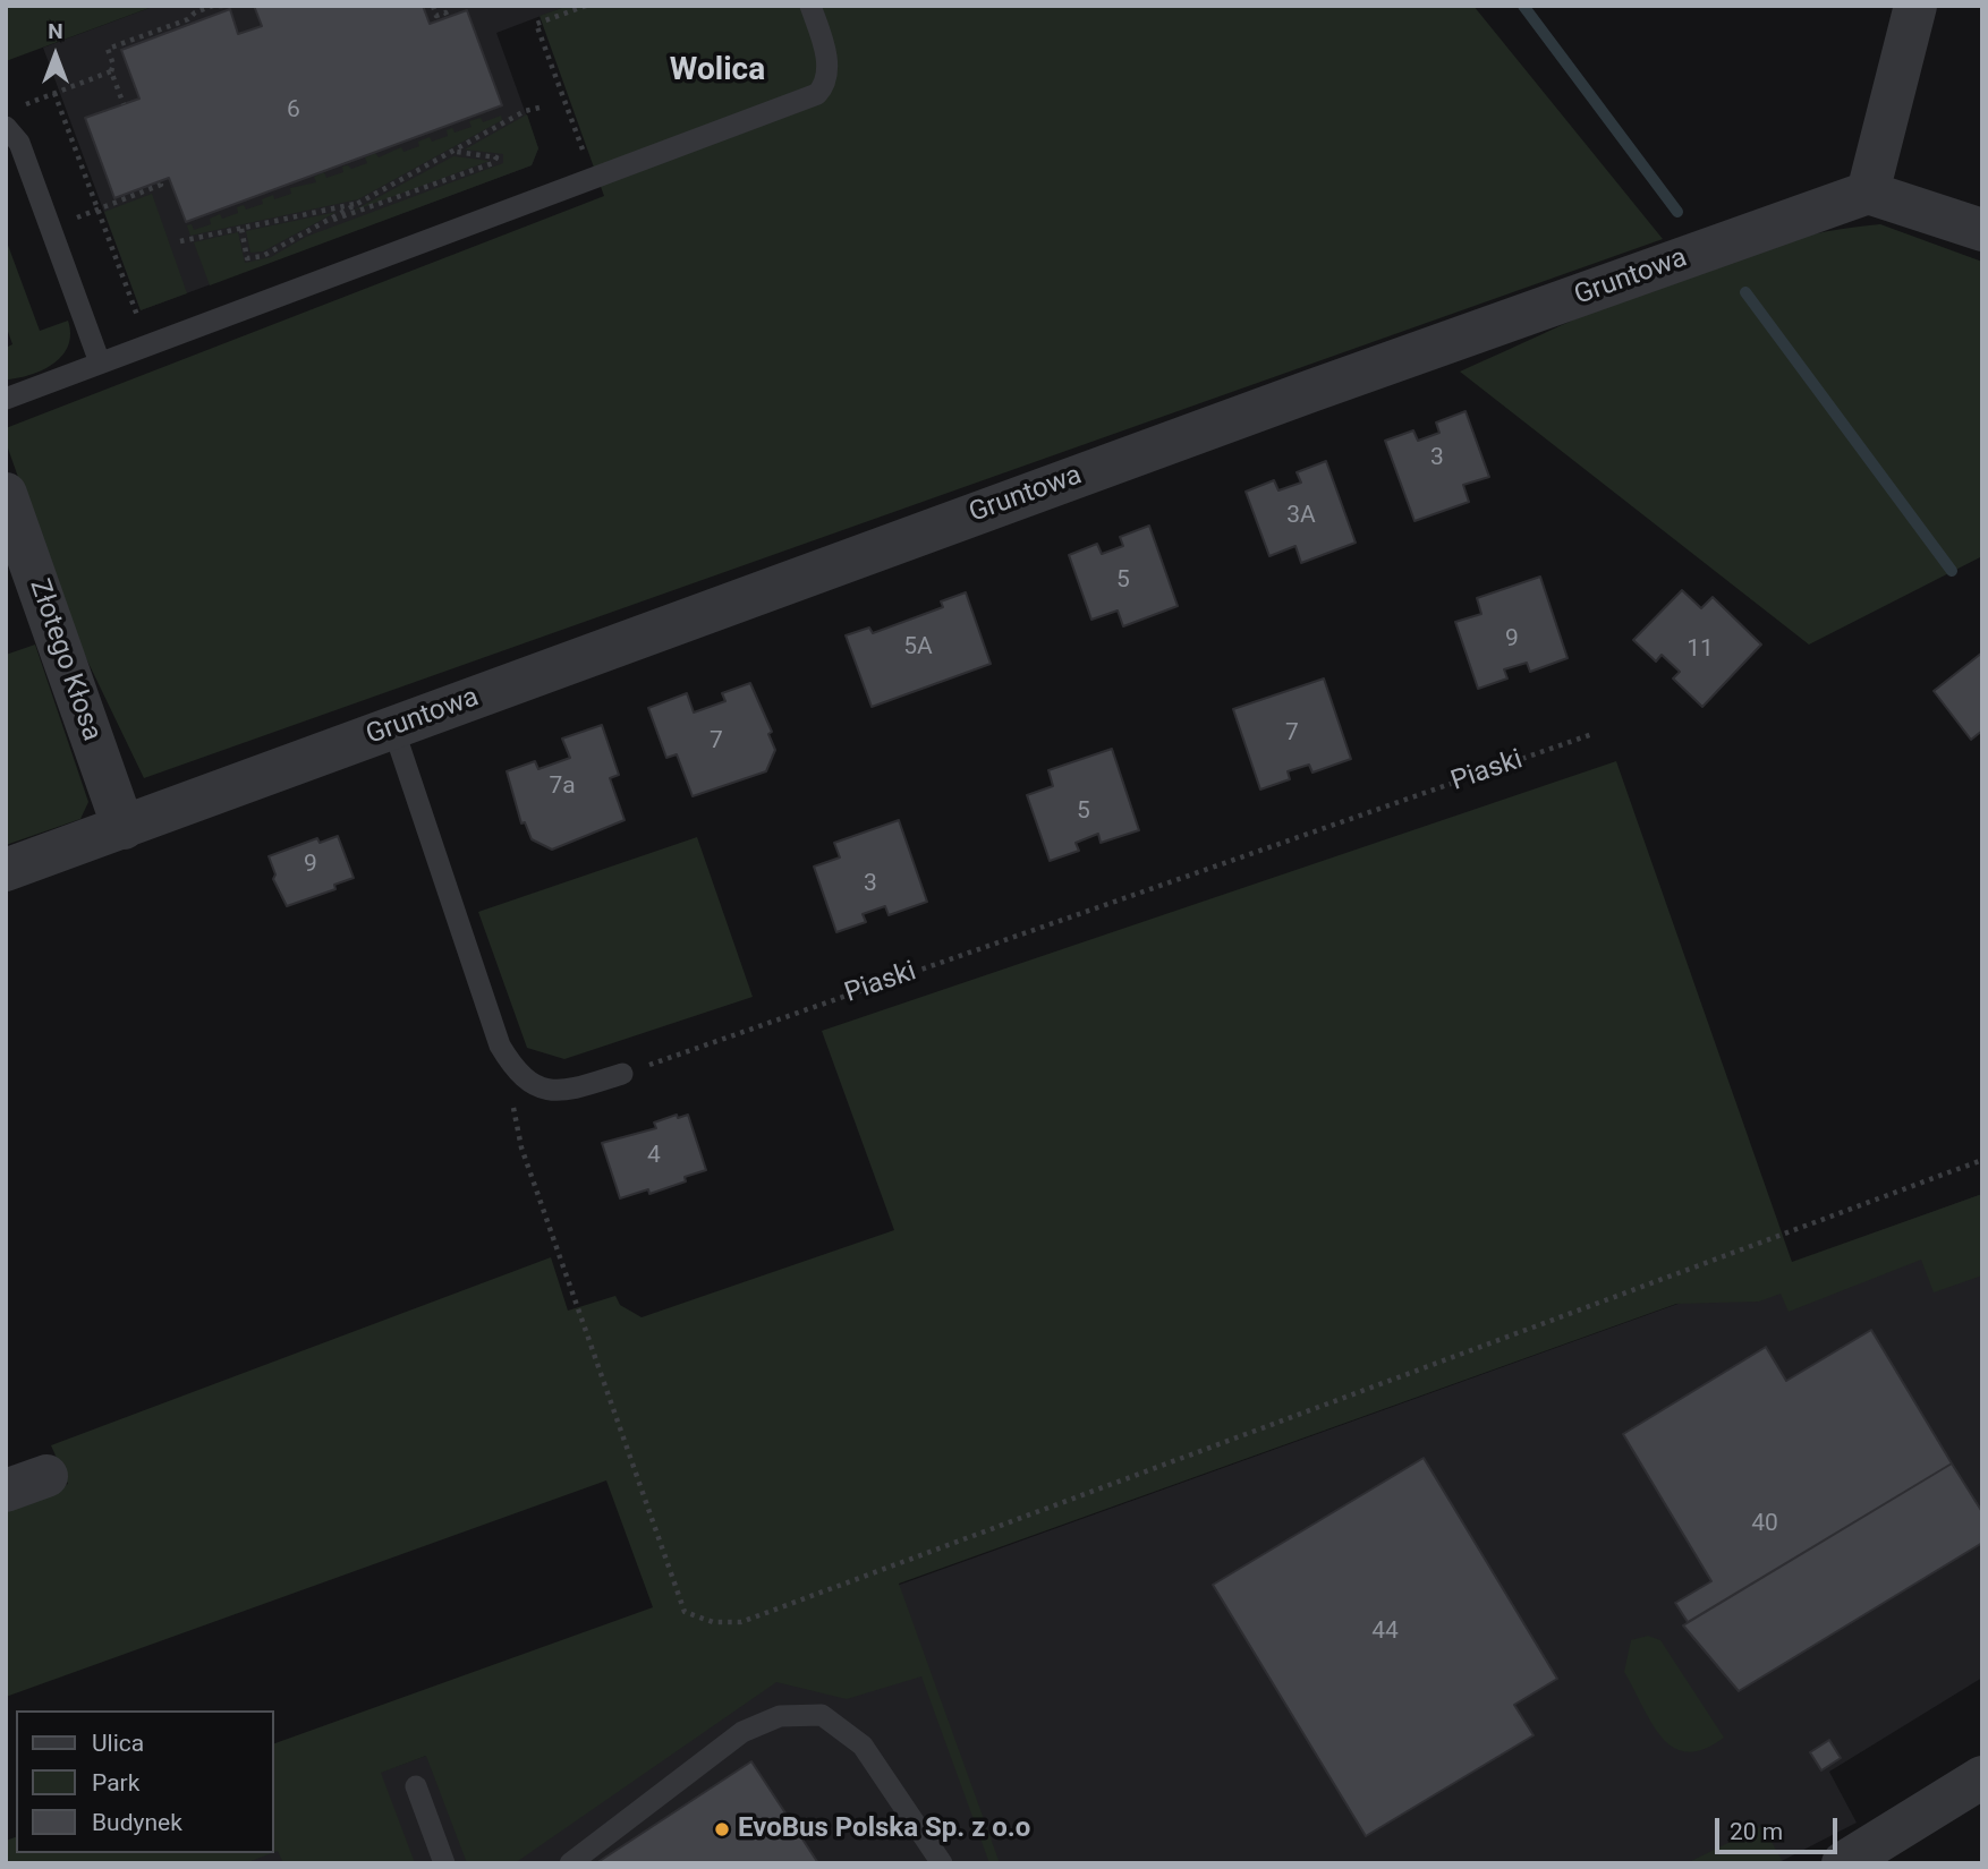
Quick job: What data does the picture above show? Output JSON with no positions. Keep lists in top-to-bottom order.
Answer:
{
  "streets": {
    "street": ["Gruntowa", "Złotego Kłosa"],
    "path": ["Piaski"]
  },
  "crossings": [
    ["Gruntowa", "Złotego Kłosa"]
  ],
  "districts": ["Wolica"],
  "places": ["EvoBus Polska Sp. z o.o"],
  "house_numbers": [
    "6",
    "3",
    "3A",
    "5",
    "9",
    "5A",
    "11",
    "7",
    "7",
    "7a",
    "5",
    "9",
    "3",
    "4",
    "40",
    "44"
  ],
  "legend": ["Ulica", "Park", "Budynek"],
  "scale_bar": "20 m",
  "north": "top"
}
